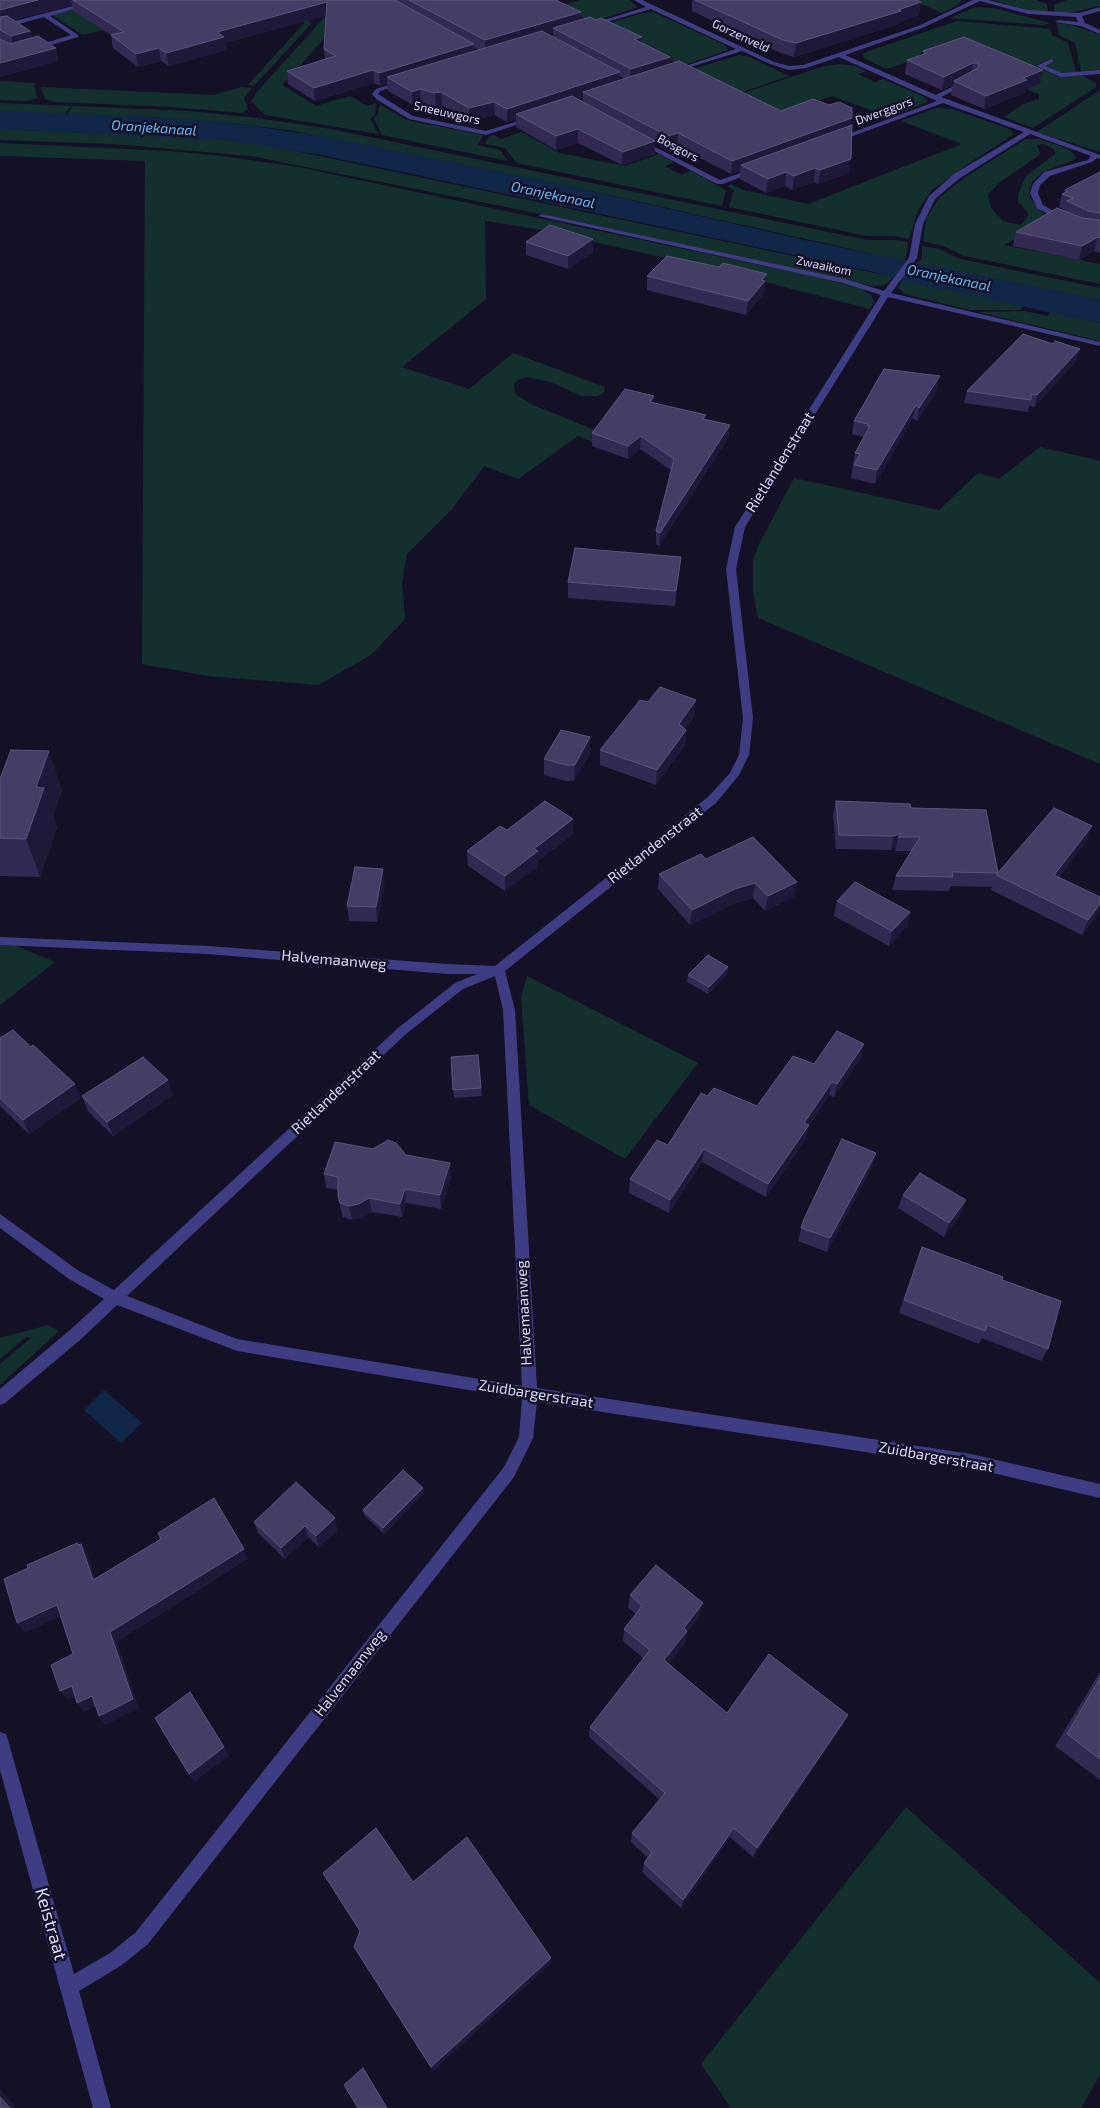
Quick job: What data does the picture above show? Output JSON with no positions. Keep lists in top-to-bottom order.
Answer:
{
  "streets": {
    "street": [
      "Gorzenveld",
      "Dwerggors",
      "Sneeuwgors",
      "Bosgors",
      "Zwaaikom",
      "Rietlandenstraat",
      "Halvemaanweg",
      "Zuidbargerstraat",
      "Keistraat"
    ]
  },
  "crossings": [
    ["Zwaaikom", "Rietlandenstraat"],
    ["Rietlandenstraat", "Halvemaanweg"],
    ["Rietlandenstraat", "Zuidbargerstraat"],
    ["Halvemaanweg", "Zuidbargerstraat"],
    ["Halvemaanweg", "Keistraat"]
  ],
  "water": ["Oranjekanaal"]
}
